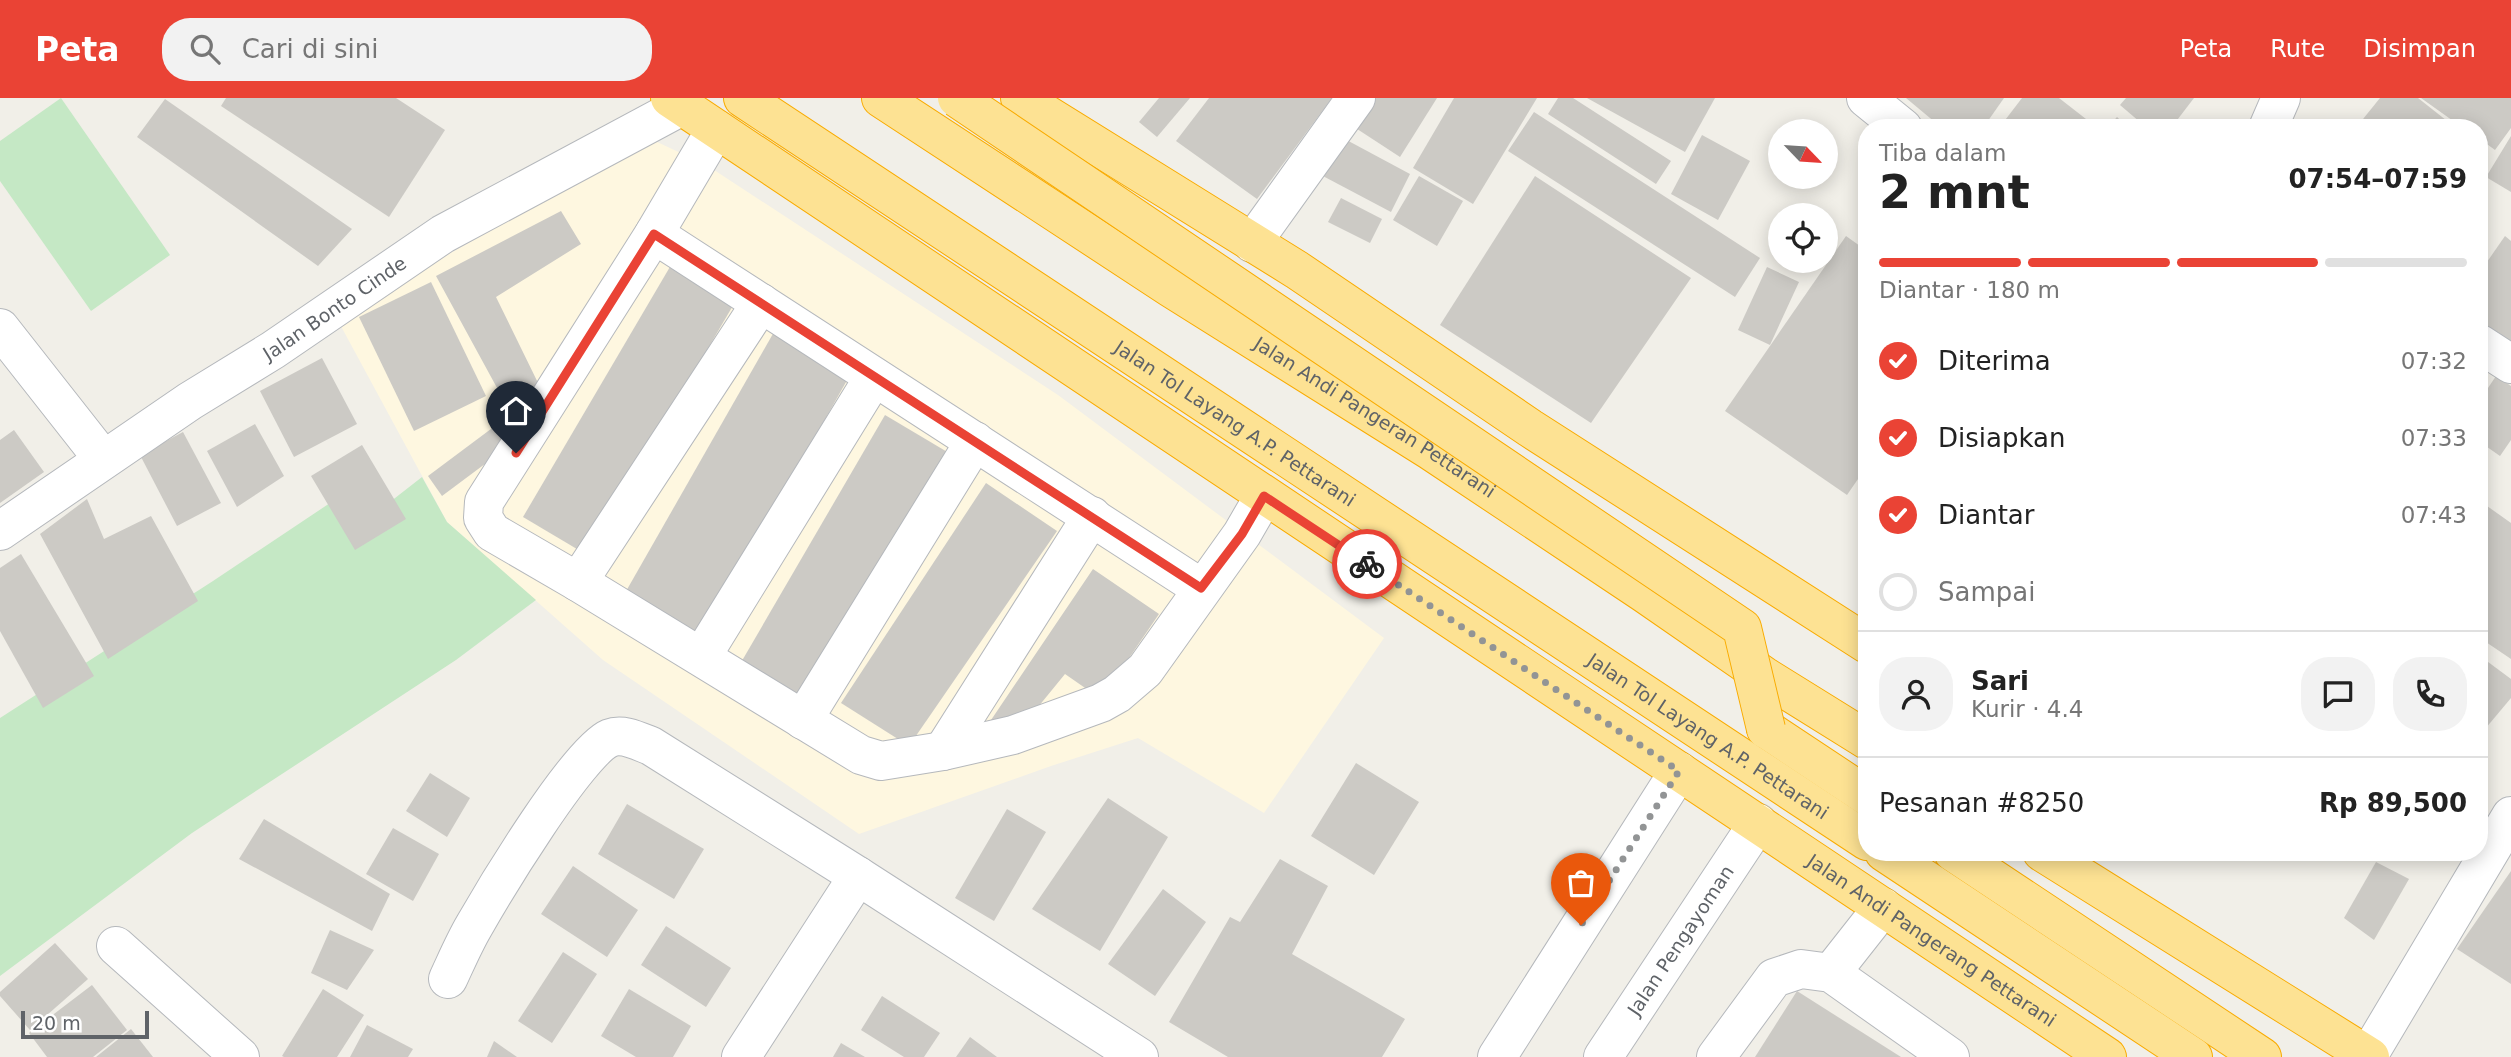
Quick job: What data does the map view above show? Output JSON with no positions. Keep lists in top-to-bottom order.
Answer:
{
  "streets": {
    "highway": ["Jalan Andi Pangeran Pettarani", "Jalan Tol Layang A.P. Pettarani", "Jalan Andi Pangerang Pettarani"],
    "street": ["Jalan Bonto Cinde", "Jalan Pengayoman"]
  },
  "crossings": [
    ["Jalan Bonto Cinde", "Jalan Andi Pangerang Pettarani"],
    ["Jalan Pengayoman", "Jalan Andi Pangerang Pettarani"]
  ],
  "scale_bar": "20 m",
  "north": "bottom right",
  "page": {
    "header": "Peta",
    "search": "Cari di sini",
    "nav": ["Peta", "Rute", "Disimpan"],
    "heading": ["2 mnt", "Tiba dalam", "07:54–07:59"],
    "panel": [
      "Sari",
      "Kurir · 4.4",
      "Pesanan #8250",
      "Rp 89,500"
    ],
    "bar": "Diantar · 180 m",
    "list": [
      ["Diterima", "07:32"],
      ["Disiapkan", "07:33"],
      ["Diantar", "07:43"],
      "Sampai"
    ],
    "scale": "20 m"
  }
}
